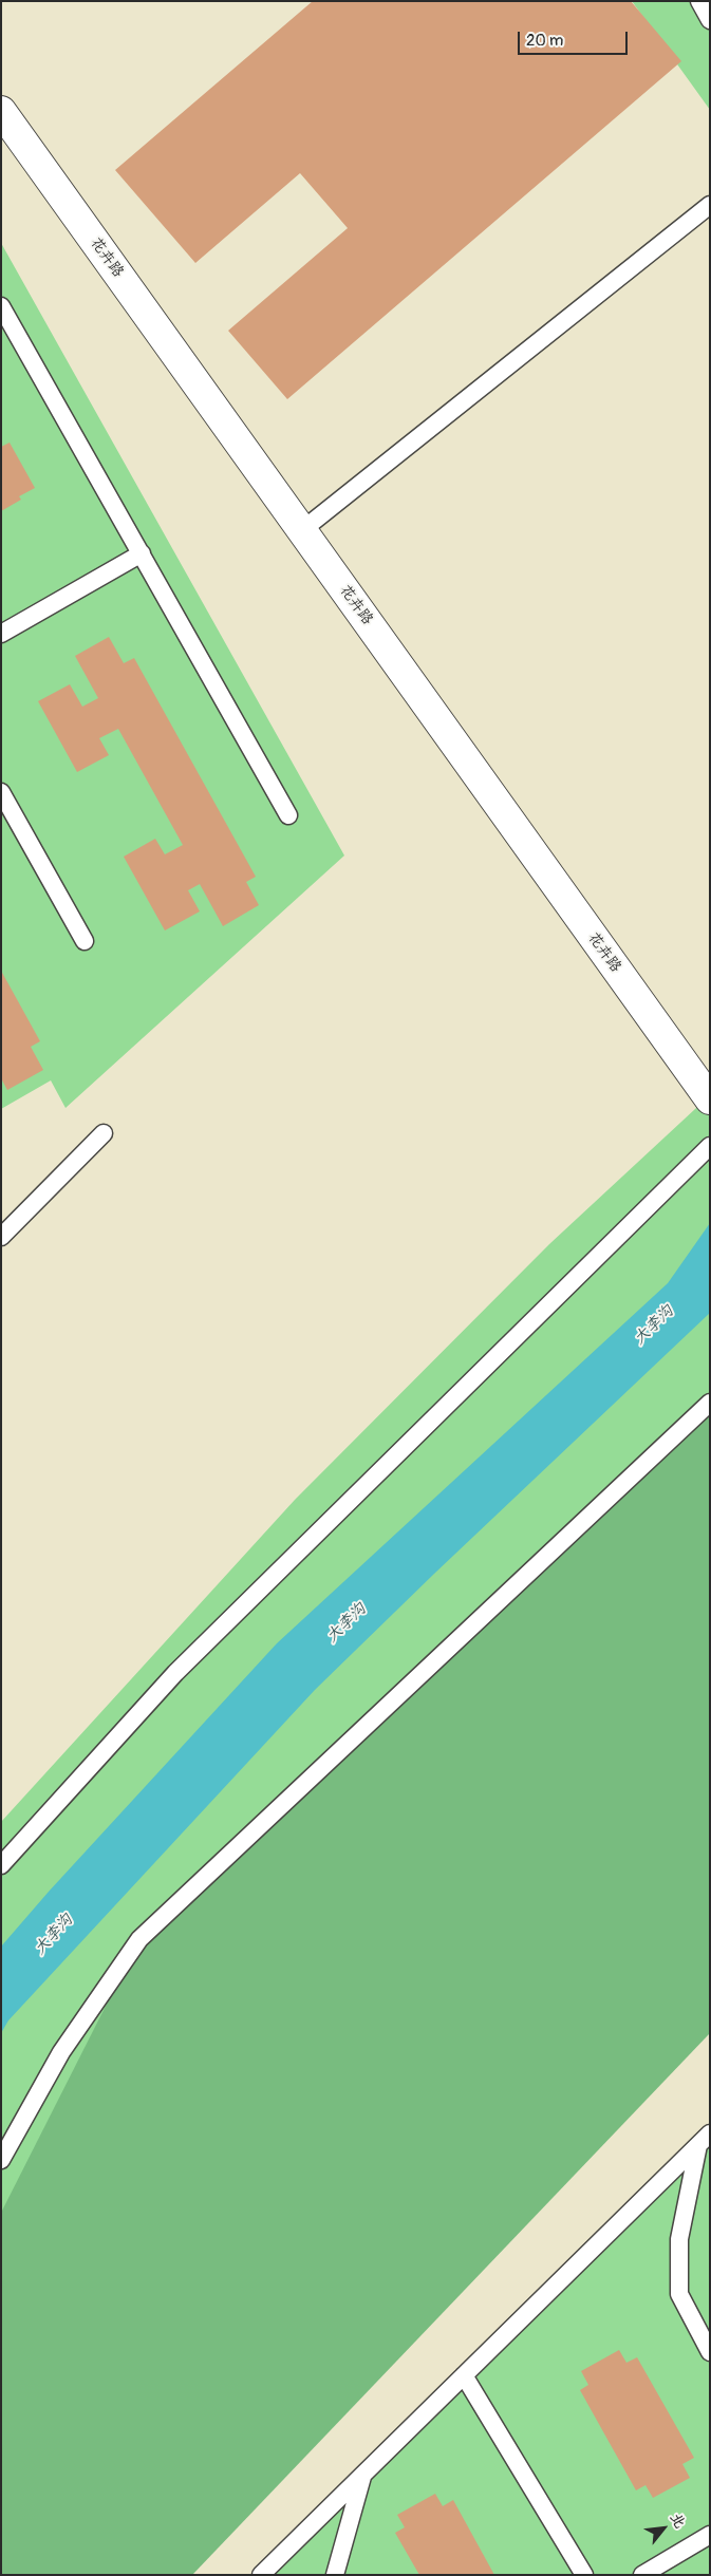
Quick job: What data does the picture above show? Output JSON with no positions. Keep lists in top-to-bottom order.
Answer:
{
  "streets": {
    "street": ["花卉路"]
  },
  "water": ["大李沟"],
  "scale_bar": "20 m",
  "north": "top right"
}
